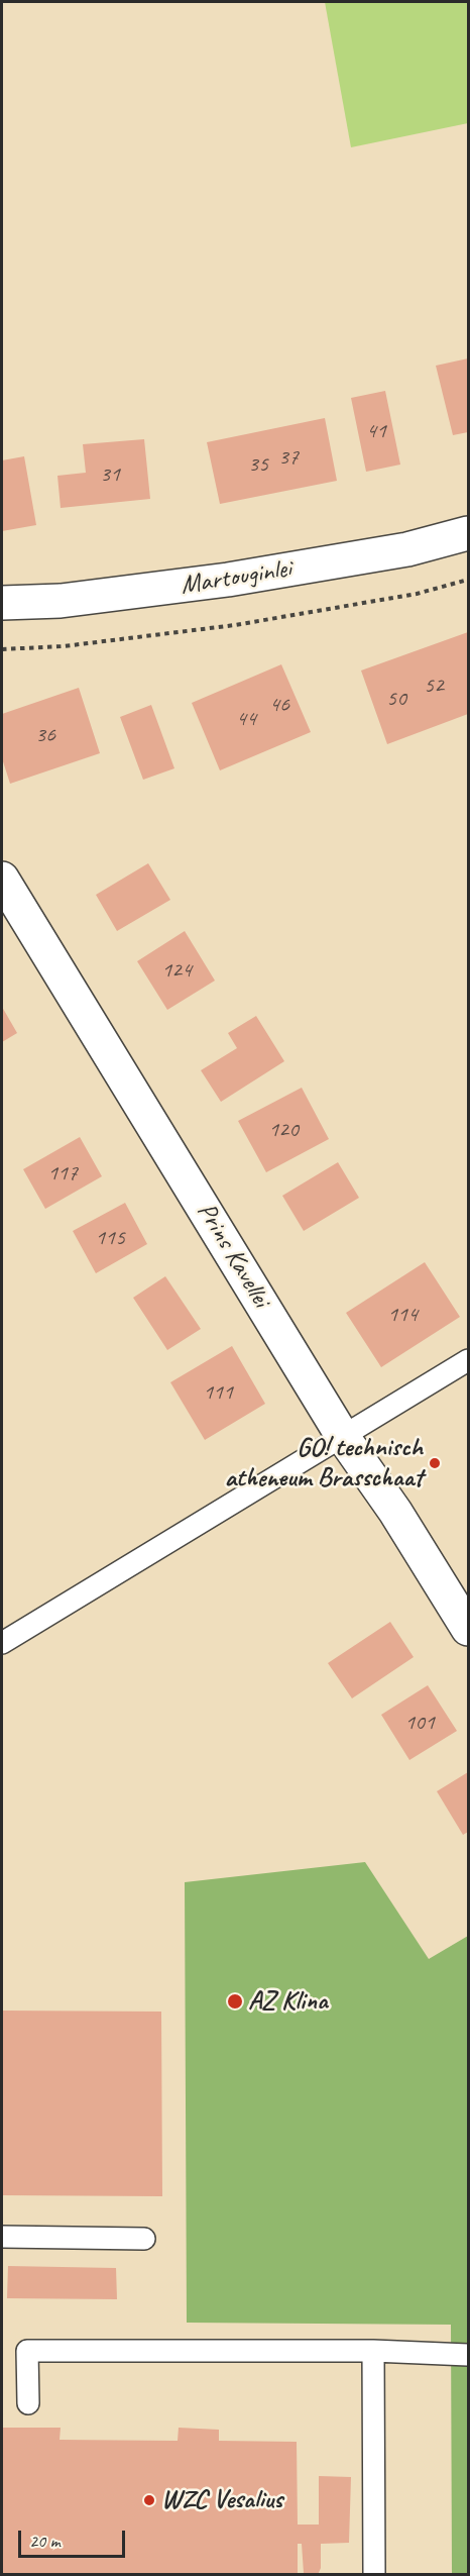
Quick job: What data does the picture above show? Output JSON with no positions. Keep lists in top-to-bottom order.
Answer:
{
  "streets": {
    "street": ["Martouginlei", "Prins Kavellei"]
  },
  "places": ["GO! technisch atheneum Brasschaat", "AZ Klina", "WZC Vesalius"],
  "house_numbers": [
    "41",
    "37",
    "35",
    "31",
    "52",
    "50",
    "46",
    "44",
    "36",
    "124",
    "120",
    "117",
    "115",
    "114",
    "111",
    "101"
  ],
  "scale_bar": "20 m"
}
